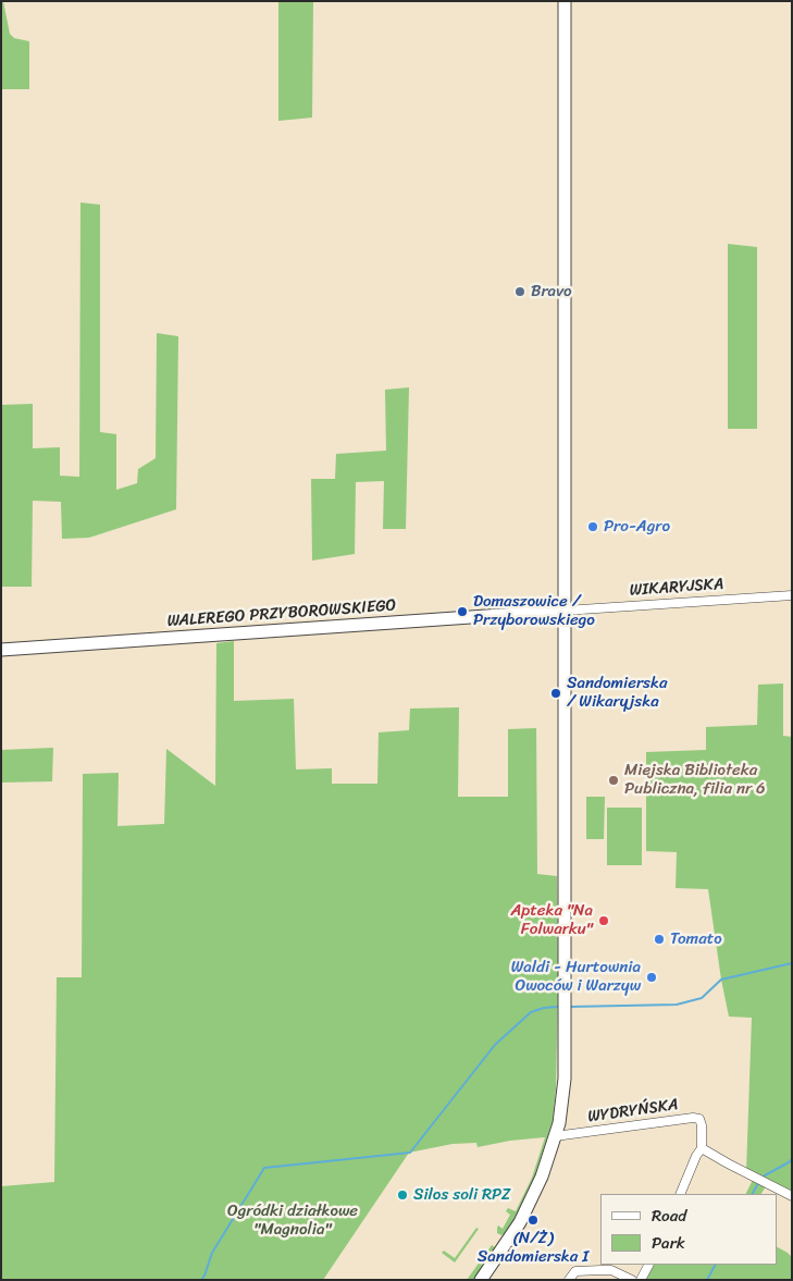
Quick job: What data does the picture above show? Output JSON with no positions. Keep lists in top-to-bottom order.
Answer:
{
  "streets": {
    "street": ["WIKARYJSKA", "WALEREGO PRZYBOROWSKIEGO", "WYDRYŃSKA"]
  },
  "crossings": [
    ["WIKARYJSKA", "WALEREGO PRZYBOROWSKIEGO"]
  ],
  "parks": ["Ogródki działkowe \"Magnolia\""],
  "places": [
    "Bravo",
    "Pro-Agro",
    "Domaszowice / Przyborowskiego",
    "Sandomierska / Wikaryjska",
    "Miejska Biblioteka Publiczna, filia nr 6",
    "Apteka \"Na Folwarku\"",
    "Tomato",
    "Waldi - Hurtownia Owoców i Warzyw",
    "Silos soli RPZ",
    "(N/Ż) Sandomierska I"
  ],
  "legend": ["Road", "Park"]
}
